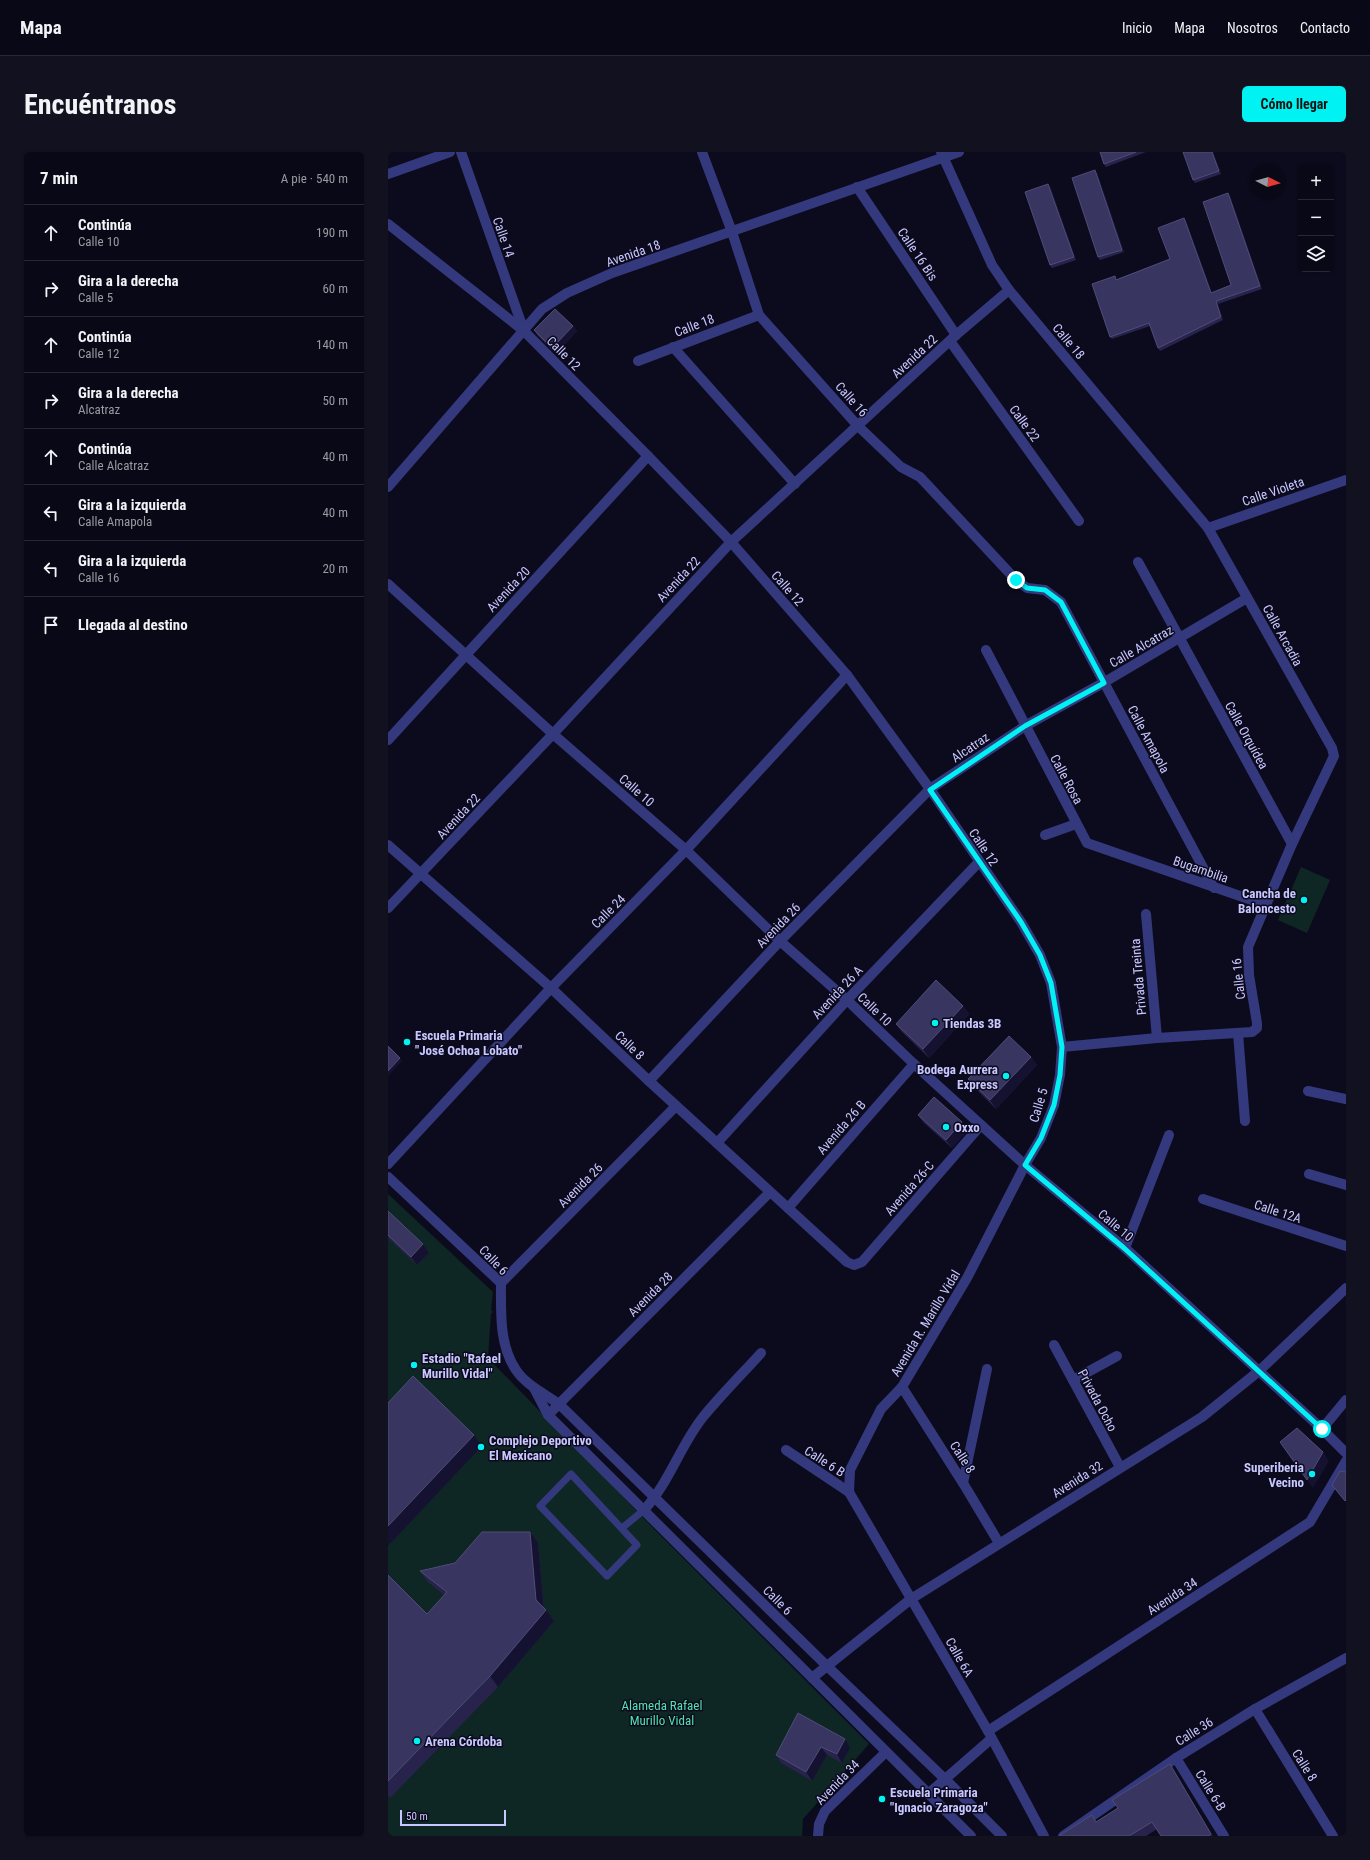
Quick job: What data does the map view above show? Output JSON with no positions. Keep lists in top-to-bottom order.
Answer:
{
  "streets": {
    "street": [
      "Calle 14",
      "Avenida 18",
      "Calle 16 Bis",
      "Calle 18",
      "Calle 12",
      "Avenida 22",
      "Calle 16",
      "Calle 22",
      "Calle Violeta",
      "Avenida 20",
      "Calle Arcadia",
      "Calle Alcatraz",
      "Calle Orquídea",
      "Calle Amapola",
      "Alcatraz",
      "Calle Rosa",
      "Calle 10",
      "Bugambilia",
      "Calle 24",
      "Avenida 26",
      "Privada Treinta",
      "Avenida 26 A",
      "Calle 8",
      "Calle 5",
      "Avenida 26 B",
      "Avenida 26-C",
      "Calle 12A",
      "Calle 6",
      "Avenida 28",
      "Avenida R. Marillo Vidal",
      "Privada Ocho",
      "Calle 6 B",
      "Avenida 32",
      "Avenida 34",
      "Calle 6A",
      "Calle 36",
      "Calle 6-B"
    ]
  },
  "crossings": [
    ["Calle 14", "Avenida 18"],
    ["Calle 14", "Calle 12"],
    ["Avenida 18", "Calle 16 Bis"],
    ["Avenida 18", "Calle 18"],
    ["Avenida 18", "Calle 12"],
    ["Avenida 18", "Calle 16"],
    ["Calle 16 Bis", "Avenida 22"],
    ["Calle 16 Bis", "Calle 22"],
    ["Calle 18", "Avenida 22"],
    ["Calle 18", "Calle 16"],
    ["Calle 18", "Calle Violeta"],
    ["Calle 18", "Calle Arcadia"],
    ["Calle 12", "Avenida 22"],
    ["Calle 12", "Avenida 20"],
    ["Calle 12", "Alcatraz"],
    ["Calle 12", "Calle 24"],
    ["Calle 12", "Avenida 26"],
    ["Calle 12", "Avenida 26 A"],
    ["Calle 12", "Calle 5"],
    ["Avenida 22", "Calle 16"],
    ["Avenida 22", "Calle 22"],
    ["Avenida 22", "Calle 10"],
    ["Avenida 22", "Calle 8"],
    ["Calle 16", "Calle Amapola"],
    ["Calle 16", "Bugambilia"],
    ["Calle Violeta", "Calle Arcadia"],
    ["Avenida 20", "Calle 10"],
    ["Calle Arcadia", "Calle Alcatraz"],
    ["Calle Arcadia", "Calle Orquídea"],
    ["Calle Alcatraz", "Calle Orquídea"],
    ["Calle Alcatraz", "Calle Amapola"],
    ["Calle Alcatraz", "Alcatraz"],
    ["Calle Alcatraz", "Calle Rosa"],
    ["Calle Amapola", "Bugambilia"],
    ["Alcatraz", "Calle Rosa"],
    ["Alcatraz", "Avenida 26"],
    ["Calle Rosa", "Bugambilia"],
    ["Calle 10", "Calle 24"],
    ["Calle 10", "Avenida 26"],
    ["Calle 10", "Avenida 26 A"],
    ["Calle 10", "Calle 5"],
    ["Calle 10", "Avenida 26 B"],
    ["Calle 10", "Avenida 26-C"],
    ["Calle 10", "Avenida R. Marillo Vidal"],
    ["Calle 10", "Avenida 32"],
    ["Calle 24", "Calle 8"],
    ["Avenida 26", "Calle 8"],
    ["Avenida 26", "Calle 6"],
    ["Avenida 26 A", "Calle 8"],
    ["Calle 8", "Avenida 26 B"],
    ["Calle 8", "Avenida 26-C"],
    ["Calle 8", "Avenida 28"],
    ["Calle 8", "Avenida R. Marillo Vidal"],
    ["Calle 8", "Avenida 32"],
    ["Calle 8", "Calle 36"],
    ["Calle 5", "Avenida R. Marillo Vidal"],
    ["Calle 6", "Avenida 28"],
    ["Calle 6", "Avenida 32"],
    ["Calle 6", "Avenida 34"],
    ["Avenida R. Marillo Vidal", "Calle 6 B"],
    ["Avenida R. Marillo Vidal", "Calle 6A"],
    ["Privada Ocho", "Avenida 32"],
    ["Calle 6 B", "Calle 6A"],
    ["Avenida 32", "Calle 6A"],
    ["Avenida 34", "Calle 6A"],
    ["Calle 36", "Calle 6-B"]
  ],
  "parks": ["Alameda Rafael Murillo Vidal"],
  "places": [
    "Cancha de Baloncesto",
    "Tiendas 3B",
    "Escuela Primaria \"José Ochoa Lobato\"",
    "Bodega Aurrera Express",
    "Oxxo",
    "Estadio \"Rafael Murillo Vidal\"",
    "Complejo Deportivo El Mexicano",
    "Superiberia Vecino",
    "Arena Córdoba",
    "Escuela Primaria \"Ignacio Zaragoza\""
  ],
  "scale_bar": "50 m",
  "north": "right",
  "page": {
    "header": "Mapa",
    "nav": [
      "Inicio",
      "Mapa",
      "Nosotros",
      "Contacto"
    ],
    "buttons": "Cómo llegar",
    "title": "Encuéntranos",
    "heading": ["7 min", "A pie · 540 m"],
    "map_buttons": ["+", "−"],
    "list": [
      ["Continúa", "Calle 10", "190 m"],
      ["Gira a la derecha", "Calle 5", "60 m"],
      ["Continúa", "Calle 12", "140 m"],
      ["Gira a la derecha", "Alcatraz", "50 m"],
      ["Continúa", "Calle Alcatraz", "40 m"],
      ["Gira a la izquierda", "Calle Amapola", "40 m"],
      ["Gira a la izquierda", "Calle 16", "20 m"],
      "Llegada al destino"
    ],
    "scale": "50 m"
  }
}
